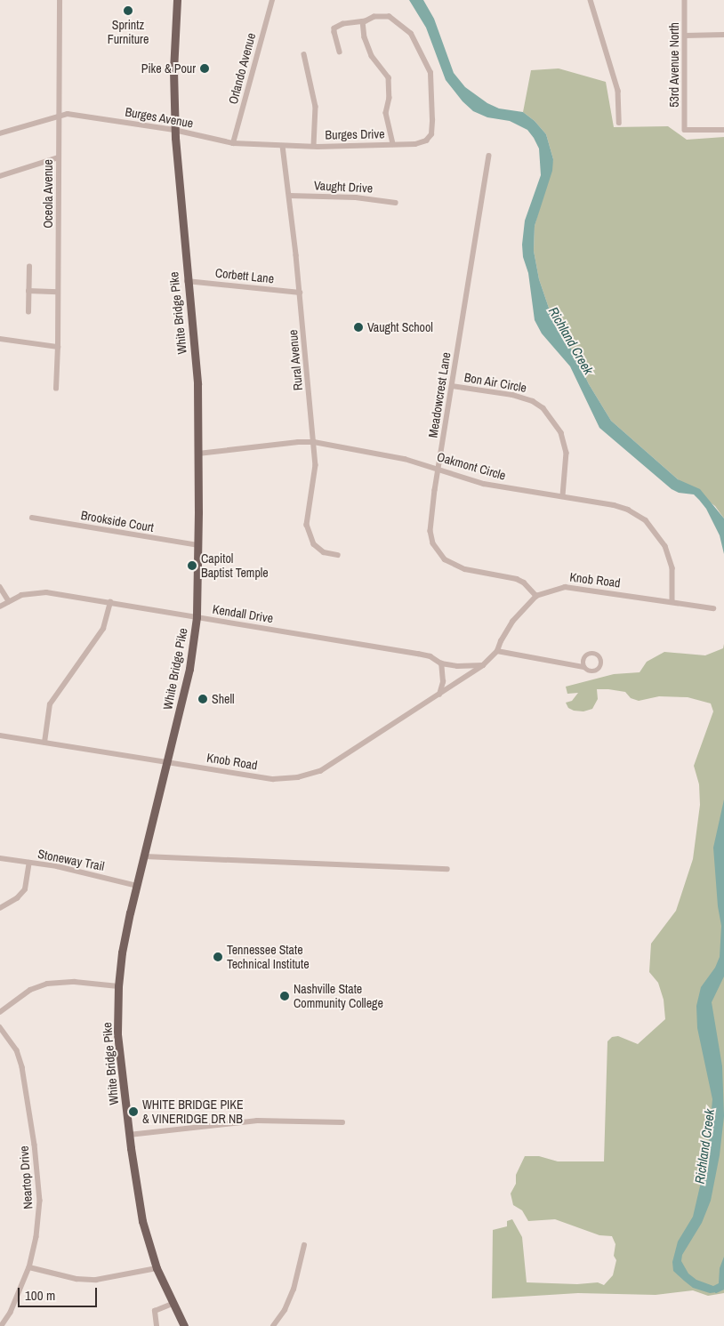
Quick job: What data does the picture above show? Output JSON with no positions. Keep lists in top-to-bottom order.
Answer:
{
  "streets": {
    "main road": ["White Bridge Pike"],
    "street": [
      "53rd Avenue North",
      "Orlando Avenue",
      "Burges Avenue",
      "Burges Drive",
      "Vaught Drive",
      "Oceola Avenue",
      "Corbett Lane",
      "Rural Avenue",
      "Bon Air Circle",
      "Meadowcrest Lane",
      "Oakmont Circle",
      "Brookside Court",
      "Knob Road",
      "Kendall Drive",
      "Stoneway Trail",
      "Neartop Drive"
    ]
  },
  "crossings": [
    ["Orlando Avenue", "Burges Avenue"],
    ["Burges Avenue", "Burges Drive"],
    ["Burges Avenue", "Oceola Avenue"],
    ["Burges Avenue", "White Bridge Pike"],
    ["Burges Avenue", "Rural Avenue"],
    ["Vaught Drive", "Rural Avenue"],
    ["Corbett Lane", "White Bridge Pike"],
    ["Corbett Lane", "Rural Avenue"],
    ["White Bridge Pike", "Oakmont Circle"],
    ["White Bridge Pike", "Brookside Court"],
    ["White Bridge Pike", "Knob Road"],
    ["White Bridge Pike", "Kendall Drive"],
    ["White Bridge Pike", "Stoneway Trail"],
    ["Rural Avenue", "Oakmont Circle"],
    ["Bon Air Circle", "Meadowcrest Lane"],
    ["Bon Air Circle", "Oakmont Circle"],
    ["Meadowcrest Lane", "Oakmont Circle"],
    ["Meadowcrest Lane", "Knob Road"],
    ["Oakmont Circle", "Knob Road"],
    ["Knob Road", "Kendall Drive"]
  ],
  "water": ["Richland Creek"],
  "places": [
    "Sprintz Furniture",
    "Pike & Pour",
    "Vaught School",
    "Capitol Baptist Temple",
    "Shell",
    "Tennessee State Technical Institute",
    "Nashville State Community College",
    "WHITE BRIDGE PIKE & VINERIDGE DR NB"
  ],
  "scale_bar": "100 m"
}
